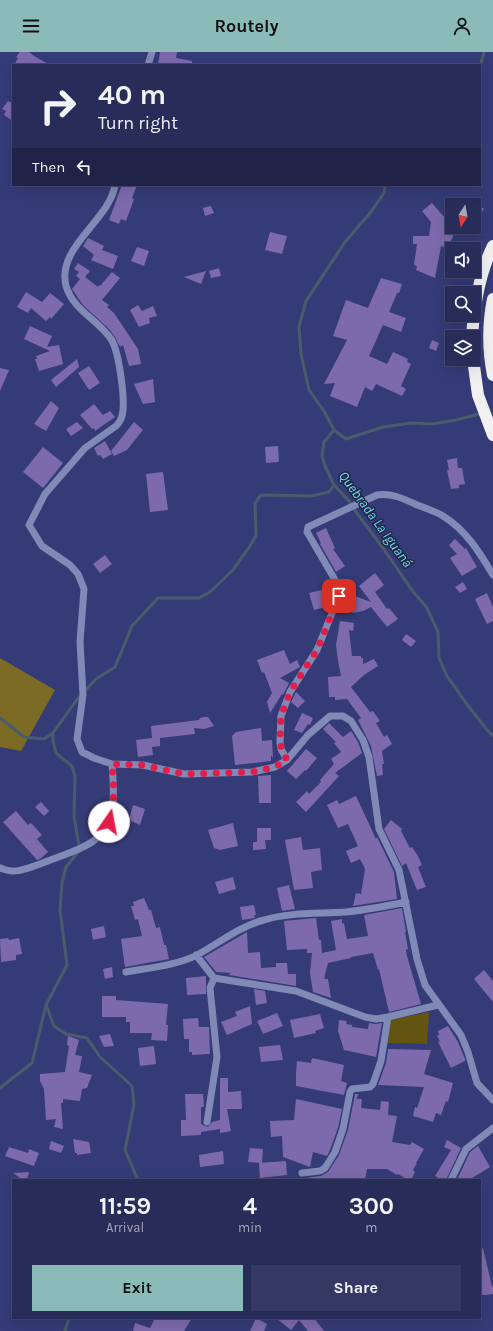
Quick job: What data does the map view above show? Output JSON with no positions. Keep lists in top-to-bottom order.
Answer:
{
  "water": ["Quebrada La Iguaná"],
  "north": "bottom",
  "page": {
    "header": "Routely",
    "turn": ["40 m", "Turn right"],
    "then": "Then",
    "eta": [
      "11:59",
      "Arrival",
      "4",
      "min",
      "300",
      "m"
    ],
    "buttons": ["Exit", "Share"]
  }
}
